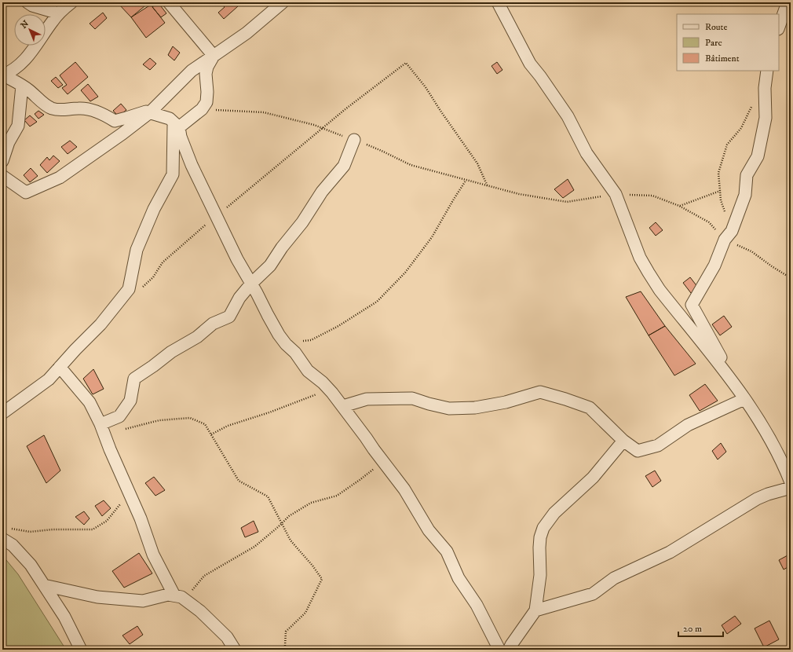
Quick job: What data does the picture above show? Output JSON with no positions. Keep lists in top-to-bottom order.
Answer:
{
  "legend": ["Route", "Parc", "Bâtiment"],
  "scale_bar": "20 m",
  "north": "top left"
}
